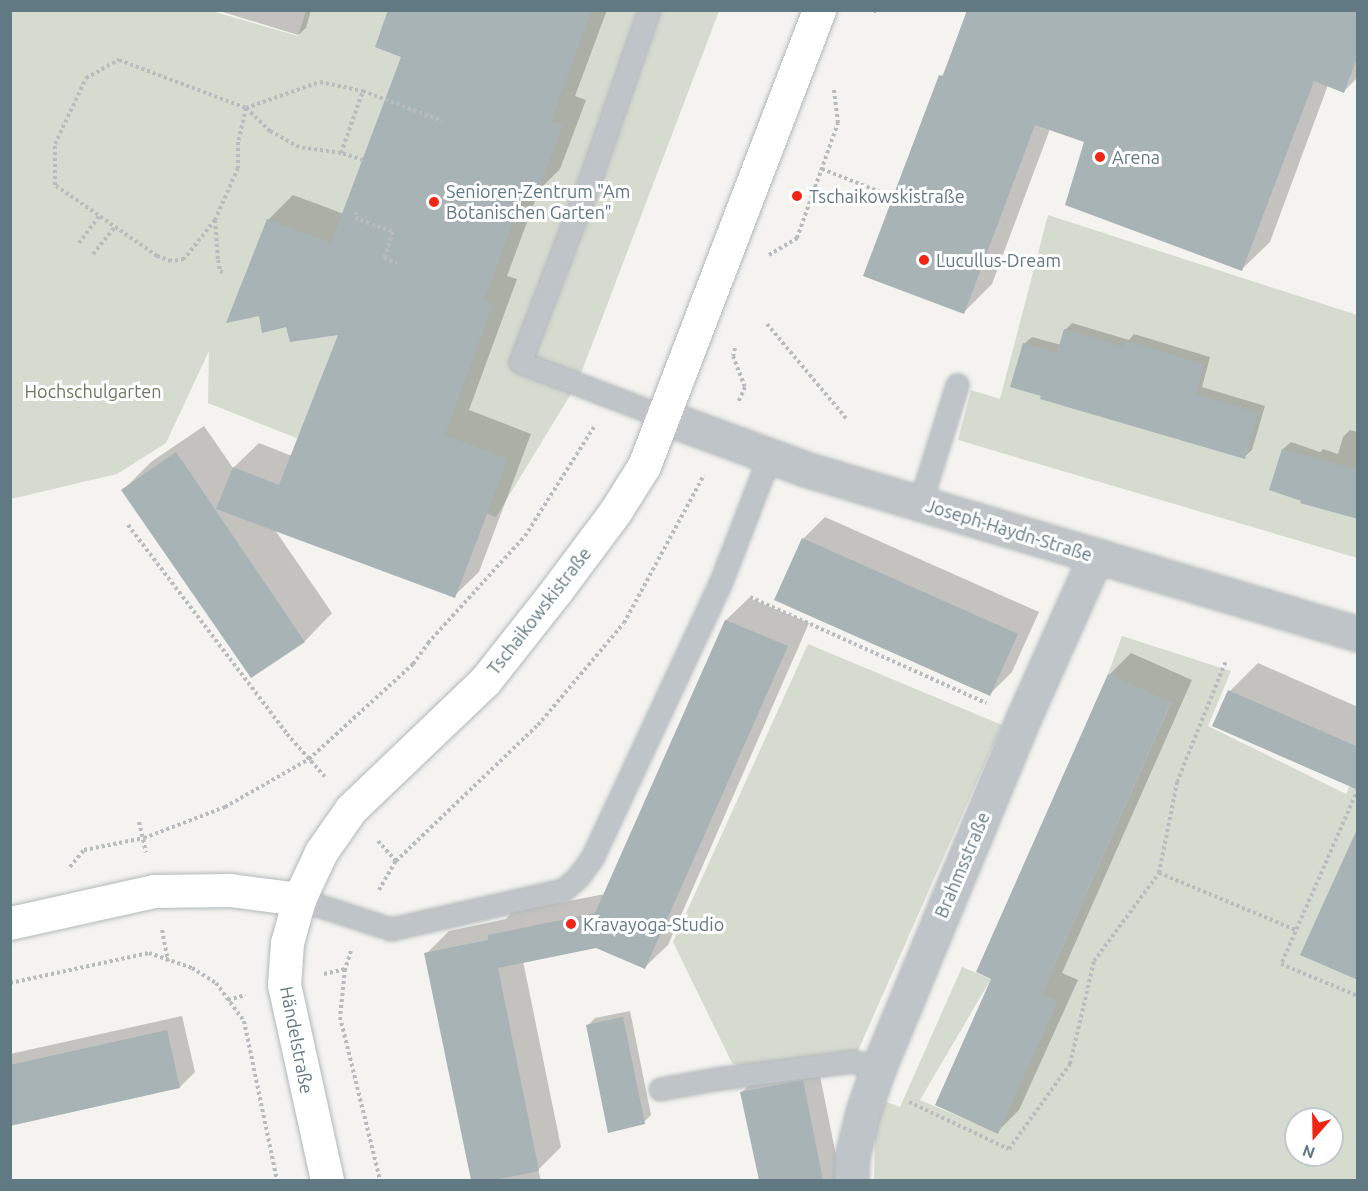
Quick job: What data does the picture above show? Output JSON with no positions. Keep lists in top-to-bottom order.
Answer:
{
  "streets": {
    "street": [
      "Joseph-Haydn-Straße",
      "Tschaikowskistraße",
      "Brahmsstraße",
      "Händelstraße"
    ]
  },
  "crossings": [
    ["Joseph-Haydn-Straße", "Tschaikowskistraße"],
    ["Joseph-Haydn-Straße", "Brahmsstraße"],
    ["Tschaikowskistraße", "Händelstraße"]
  ],
  "parks": ["Hochschulgarten"],
  "places": [
    "Arena",
    "Tschaikowskistraße",
    "Senioren-Zentrum \"Am Botanischen Garten\"",
    "Lucullus-Dream",
    "Kravayoga-Studio"
  ],
  "north": "bottom"
}
